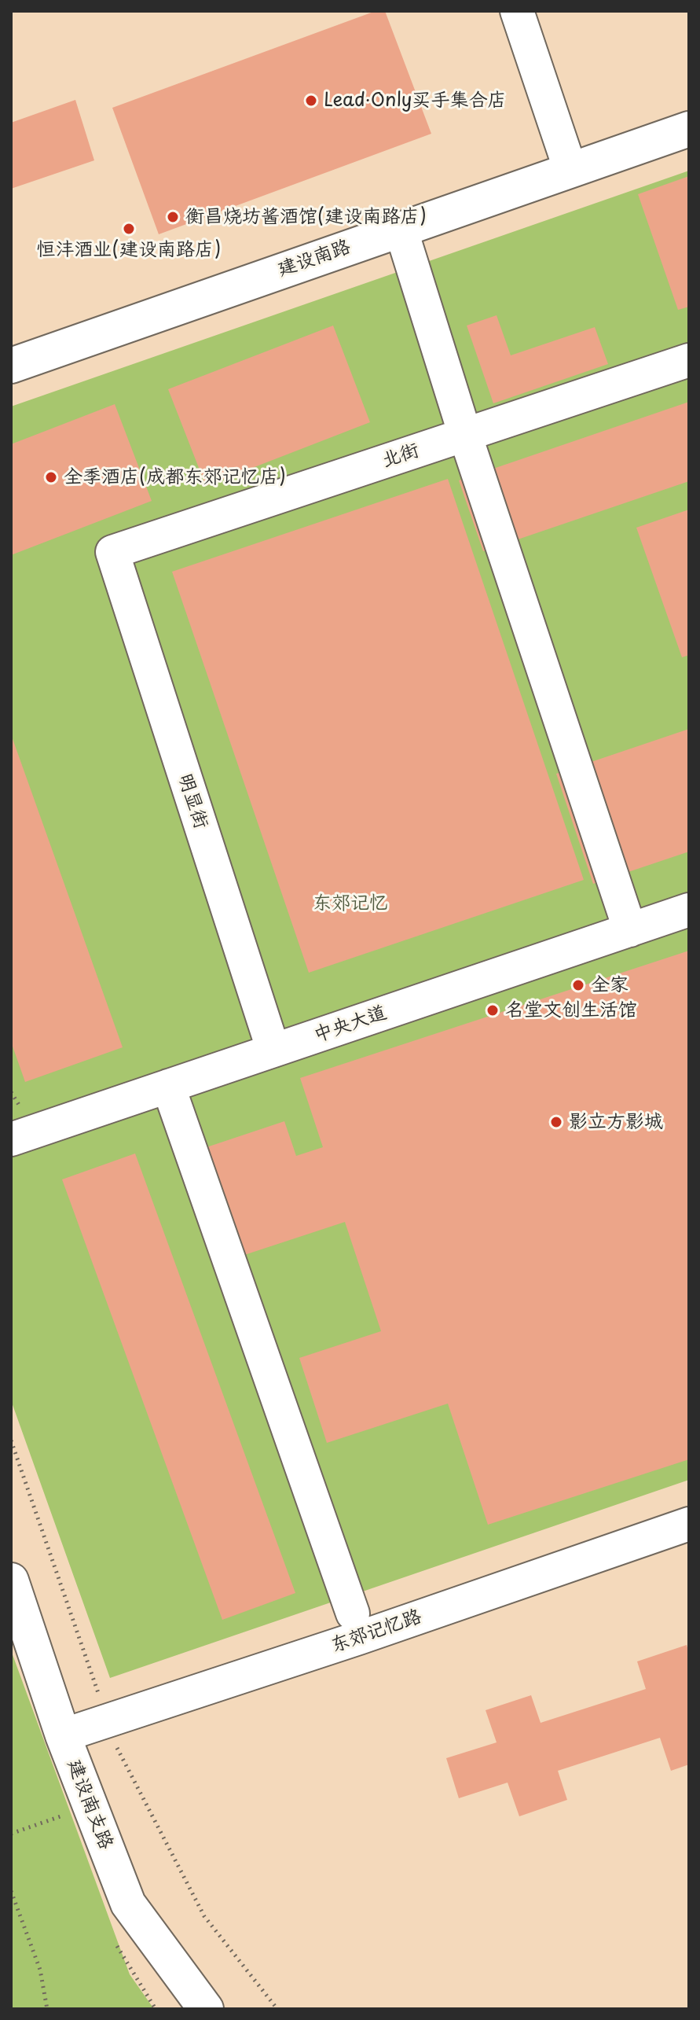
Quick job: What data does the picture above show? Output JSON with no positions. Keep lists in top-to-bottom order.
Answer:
{
  "streets": {
    "street": [
      "建设南路",
      "北街",
      "明显街",
      "中央大道",
      "东郊记忆路",
      "建设南支路"
    ]
  },
  "crossings": [
    ["北街", "明显街"],
    ["明显街", "中央大道"],
    ["东郊记忆路", "建设南支路"]
  ],
  "parks": ["东郊记忆"],
  "places": [
    "Lead·Only买手集合店",
    "衡昌烧坊酱酒馆(建设南路店)",
    "恒沣酒业(建设南路店)",
    "全季酒店(成都东郊记忆店)",
    "全家",
    "名堂文创生活馆",
    "影立方影城"
  ]
}
